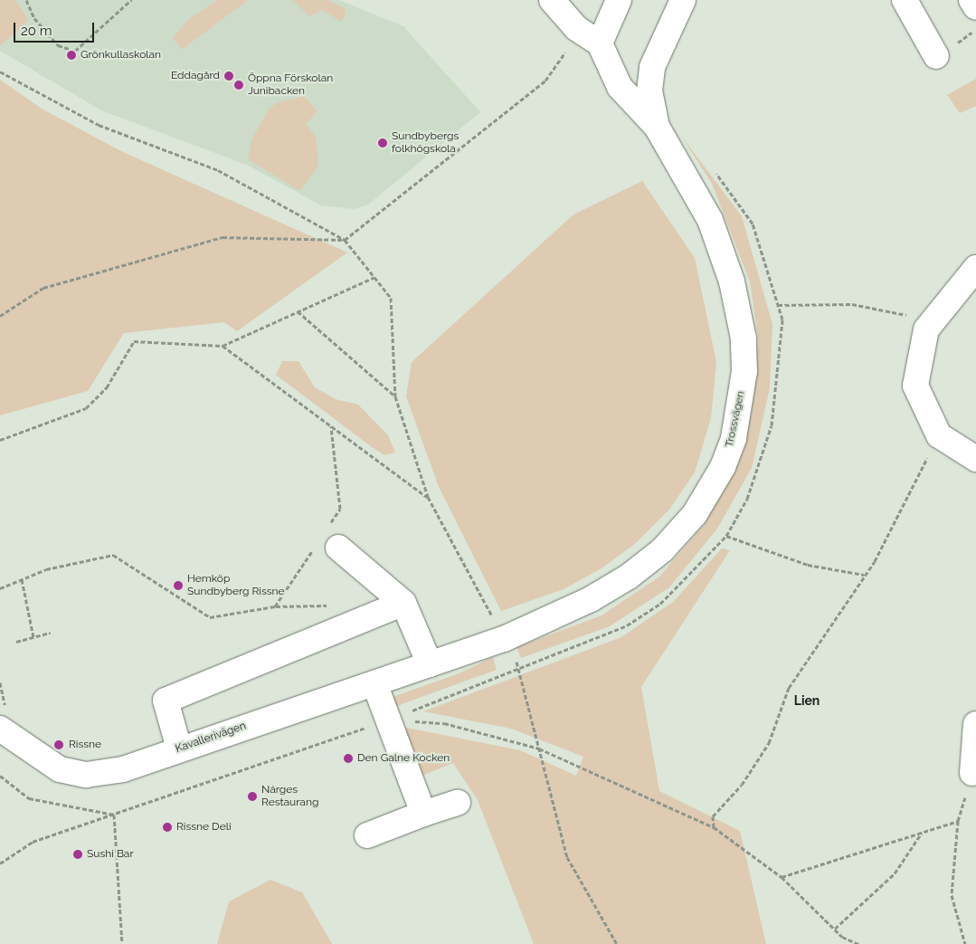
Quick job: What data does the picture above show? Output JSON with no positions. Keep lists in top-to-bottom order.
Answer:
{
  "streets": {
    "street": ["Trossvägen", "Kavallerivägen"]
  },
  "crossings": [
    ["Trossvägen", "Kavallerivägen"]
  ],
  "districts": ["Lien"],
  "places": [
    "Grönkullaskolan",
    "Eddagård",
    "Öppna Förskolan Junibacken",
    "Sundbybergs folkhögskola",
    "Hemköp Sundbyberg Rissne",
    "Rissne",
    "Den Galne Kocken",
    "Nárges Restaurang",
    "Rissne Deli",
    "Sushi Bar"
  ],
  "scale_bar": "20 m"
}
